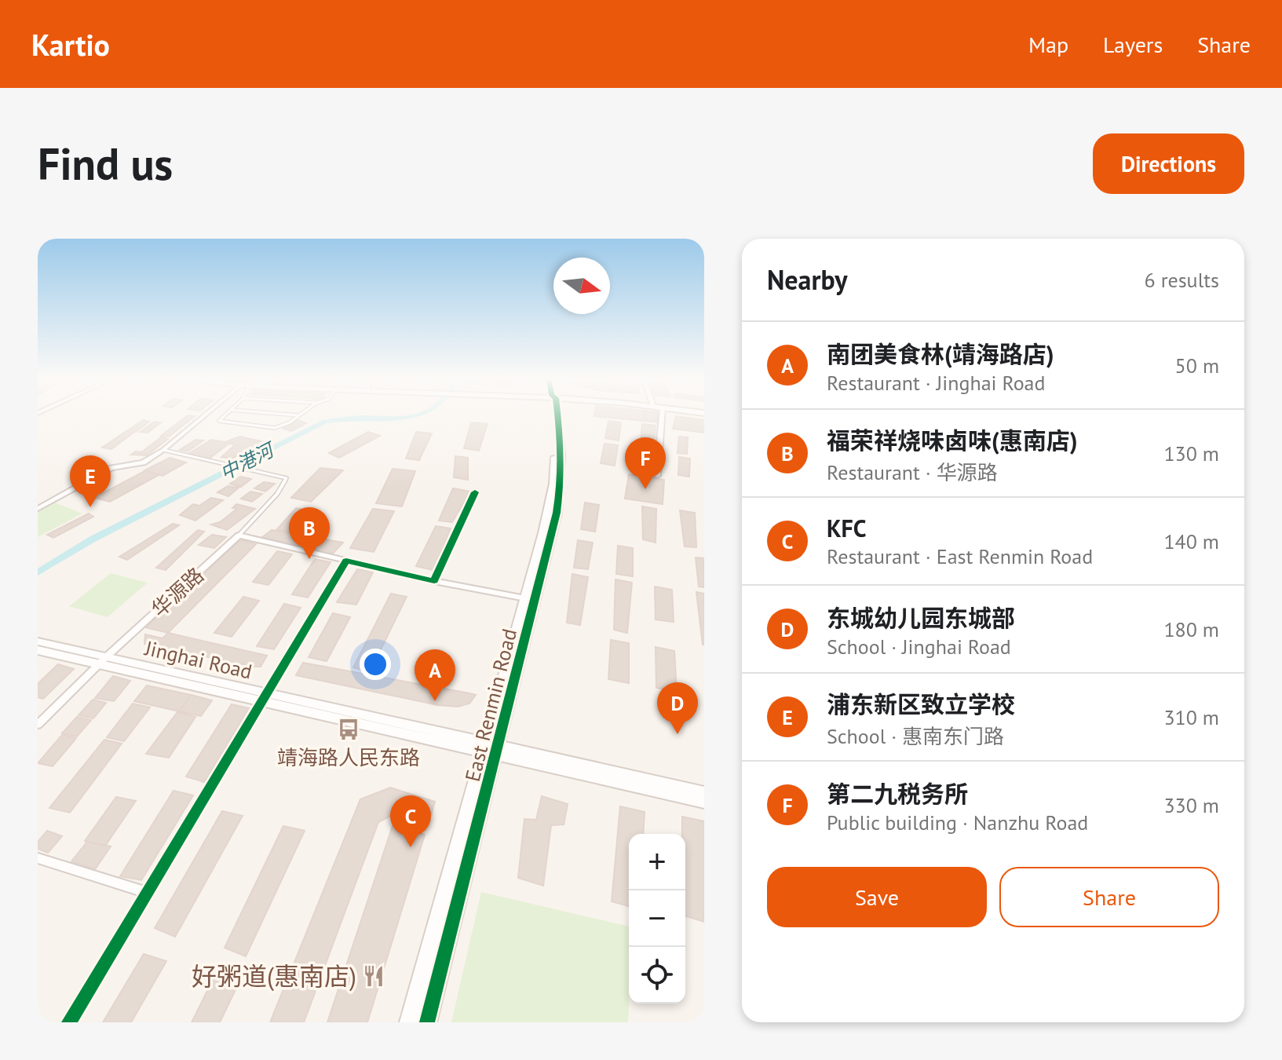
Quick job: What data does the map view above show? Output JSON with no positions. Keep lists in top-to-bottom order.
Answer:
{
  "streets": {
    "street": ["华源路", "Jinghai Road", "East Renmin Road"]
  },
  "crossings": [
    ["华源路", "Jinghai Road"],
    ["Jinghai Road", "East Renmin Road"]
  ],
  "water": ["中港河"],
  "places": {
    "bus stop": ["靖海路人民东路"],
    "restaurant": ["好粥道(惠南店)"]
  },
  "north": "right",
  "page": {
    "header": "Kartio",
    "nav": ["Map", "Layers", "Share"],
    "buttons": [
      "Directions",
      ["Save", "Share"]
    ],
    "title": "Find us",
    "heading": ["Nearby", "6 results"],
    "list": [
      {
        "mark": "A",
        "name": "南团美食林(靖海路店)",
        "note": "Restaurant · Jinghai Road",
        "value": "50 m"
      },
      {
        "mark": "B",
        "name": "福荣祥烧味卤味(惠南店)",
        "note": "Restaurant · 华源路",
        "value": "130 m"
      },
      {
        "mark": "C",
        "name": "KFC",
        "note": "Restaurant · East Renmin Road",
        "value": "140 m"
      },
      {
        "mark": "D",
        "name": "东城幼儿园东城部",
        "note": "School · Jinghai Road",
        "value": "180 m"
      },
      {
        "mark": "E",
        "name": "浦东新区致立学校",
        "note": "School · 惠南东门路",
        "value": "310 m"
      },
      {
        "mark": "F",
        "name": "第二九税务所",
        "note": "Public building · Nanzhu Road",
        "value": "330 m"
      }
    ],
    "pins": [
      "F",
      "E",
      "B",
      "A",
      "D",
      "C"
    ],
    "map_buttons": ["+", "−"]
  }
}
